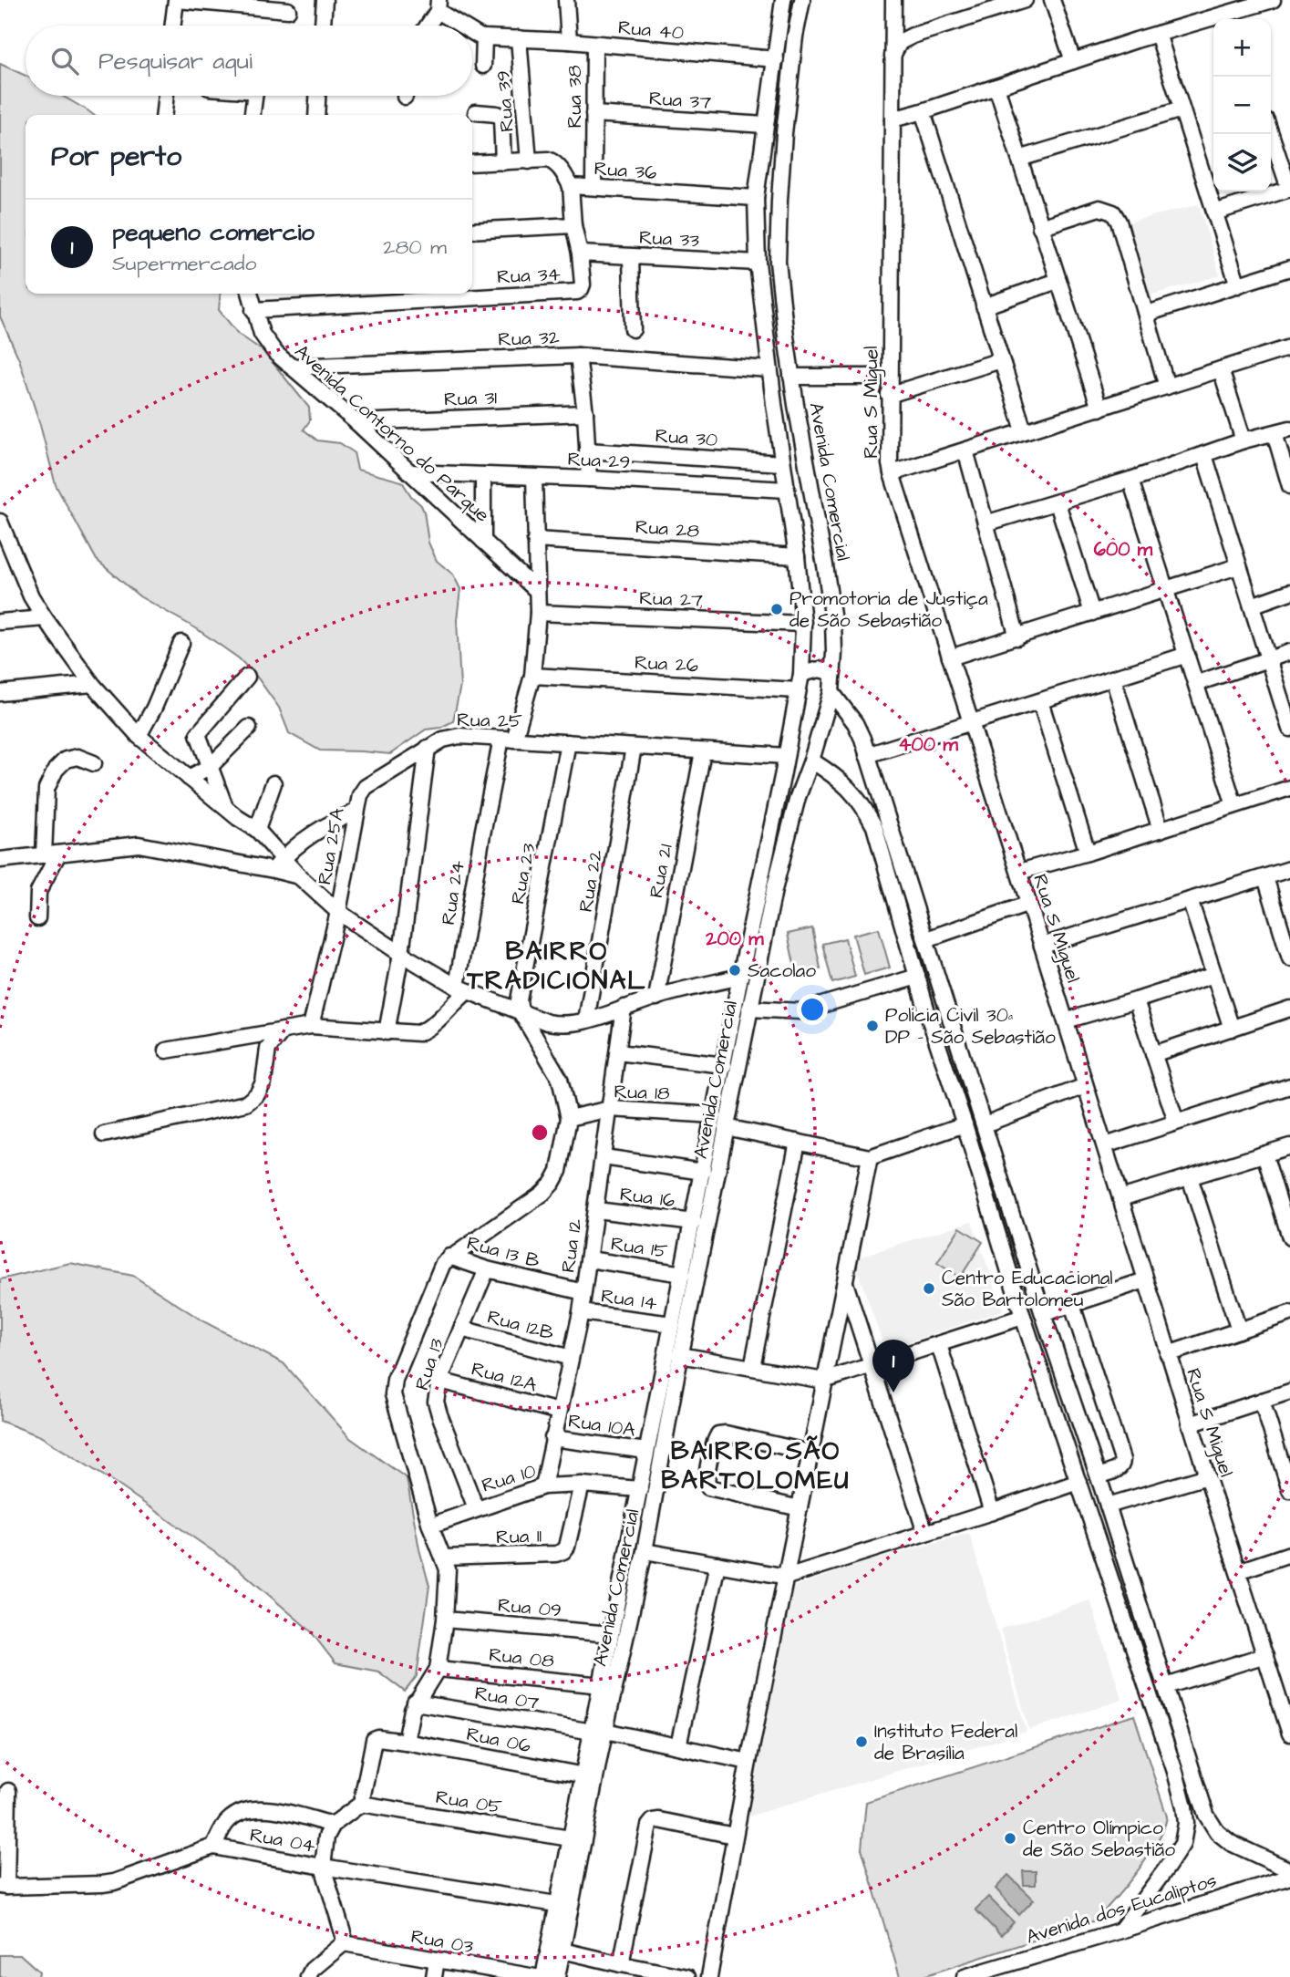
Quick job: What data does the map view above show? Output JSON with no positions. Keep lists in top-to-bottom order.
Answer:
{
  "streets": {
    "street": [
      "Rua 40",
      "Rua 38",
      "Rua 37",
      "Rua 39",
      "Rua 36",
      "Rua 33",
      "Rua 34",
      "Rua 32",
      "Rua 31",
      "Rua S Miguel",
      "Avenida Contorno do Parque",
      "Rua 30",
      "Rua 29",
      "Avenida Comercial",
      "Rua 28",
      "Rua 27",
      "Rua 26",
      "Rua 25",
      "Rua 25A",
      "Rua 21",
      "Rua 23",
      "Rua 22",
      "Rua 24",
      "Rua 18",
      "Rua 16",
      "Rua 12",
      "Rua 15",
      "Rua 13 B",
      "Rua 14",
      "Rua 12B",
      "Rua 13",
      "Rua 12A",
      "Rua 10A",
      "Rua 10",
      "Rua 11",
      "Rua 09",
      "Rua 08",
      "Rua 07",
      "Rua 06",
      "Rua 05",
      "Rua 04",
      "Avenida dos Eucaliptos",
      "Rua 03"
    ]
  },
  "crossings": [
    ["Rua 40", "Rua 38"],
    ["Rua 40", "Rua 39"],
    ["Rua 40", "Avenida Comercial"],
    ["Rua 38", "Rua 37"],
    ["Rua 38", "Rua 36"],
    ["Rua 37", "Avenida Comercial"],
    ["Rua 39", "Rua 36"],
    ["Rua 36", "Avenida Comercial"],
    ["Rua 33", "Rua 34"],
    ["Rua 33", "Avenida Comercial"],
    ["Rua 34", "Avenida Contorno do Parque"],
    ["Rua 32", "Avenida Contorno do Parque"],
    ["Rua 32", "Avenida Comercial"],
    ["Rua 31", "Avenida Contorno do Parque"],
    ["Avenida Contorno do Parque", "Rua 29"],
    ["Avenida Contorno do Parque", "Rua 24"],
    ["Rua 30", "Avenida Comercial"],
    ["Rua 29", "Avenida Comercial"],
    ["Rua 29", "Rua 24"],
    ["Avenida Comercial", "Rua 28"],
    ["Avenida Comercial", "Rua 27"],
    ["Avenida Comercial", "Rua 26"],
    ["Avenida Comercial", "Rua 25"],
    ["Avenida Comercial", "Rua 18"],
    ["Avenida Comercial", "Rua 16"],
    ["Avenida Comercial", "Rua 15"],
    ["Avenida Comercial", "Rua 14"],
    ["Avenida Comercial", "Rua 10A"],
    ["Avenida Comercial", "Rua 10"],
    ["Avenida Comercial", "Rua 09"],
    ["Avenida Comercial", "Rua 08"],
    ["Avenida Comercial", "Rua 07"],
    ["Avenida Comercial", "Rua 06"],
    ["Avenida Comercial", "Rua 05"],
    ["Avenida Comercial", "Rua 04"],
    ["Rua 28", "Rua 24"],
    ["Rua 27", "Rua 24"],
    ["Rua 26", "Rua 24"],
    ["Rua 25", "Rua 25A"],
    ["Rua 25", "Rua 21"],
    ["Rua 25", "Rua 23"],
    ["Rua 25", "Rua 22"],
    ["Rua 25", "Rua 24"],
    ["Rua 18", "Rua 12"],
    ["Rua 16", "Rua 12"],
    ["Rua 12", "Rua 15"],
    ["Rua 12", "Rua 13 B"],
    ["Rua 12", "Rua 14"],
    ["Rua 12", "Rua 12B"],
    ["Rua 12", "Rua 12A"],
    ["Rua 12", "Rua 10A"],
    ["Rua 12", "Rua 10"],
    ["Rua 13 B", "Rua 13"],
    ["Rua 12B", "Rua 13"],
    ["Rua 13", "Rua 12A"],
    ["Rua 13", "Rua 10"],
    ["Rua 10", "Rua 11"],
    ["Rua 06", "Rua 05"]
  ],
  "districts": ["BAIRRO TRADICIONAL", "BAIRRO SÃO BARTOLOMEU"],
  "places": [
    "Promotoria de Justiça de São Sebastião",
    "Sacolao",
    "Policia Civil 30ª DP - São Sebastião",
    "Centro Educacional São Bartolomeu",
    "Instituto Federal de Brasília",
    "Centro Olímpico de São Sebastião"
  ],
  "page": {
    "map_buttons": ["+", "−"],
    "search": "Pesquisar aqui",
    "heading": "Por perto",
    "list": [
      {
        "mark": "1",
        "name": "pequeno comercio",
        "note": "Supermercado",
        "value": "280 m"
      }
    ],
    "pins": "1"
  },
  "rings": ["600 m", "400 m", "200 m"]
}
